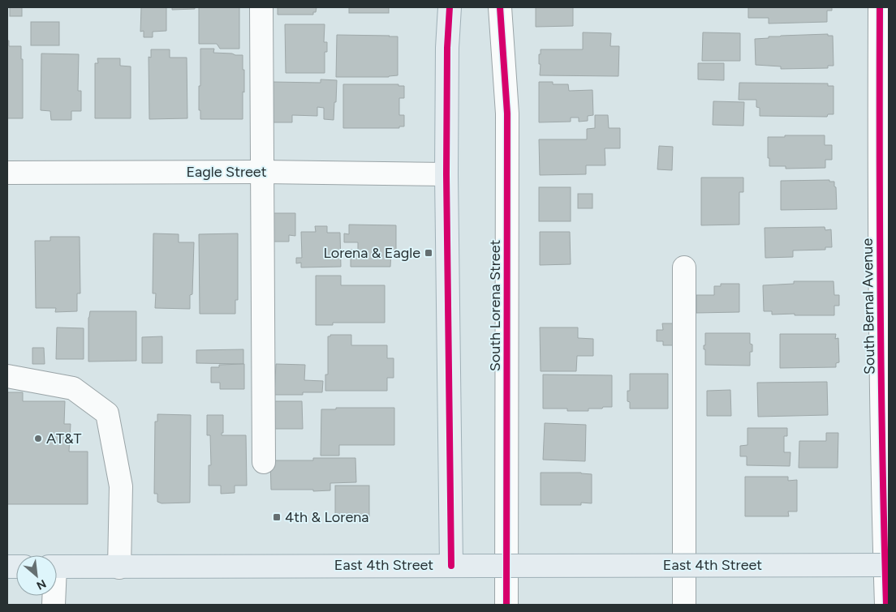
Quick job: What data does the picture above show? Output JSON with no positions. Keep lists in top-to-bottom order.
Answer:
{
  "streets": {
    "main road": ["East 4th Street"],
    "street": ["Eagle Street", "South Lorena Street", "South Bernal Avenue"]
  },
  "places": {
    "transit": ["Lorena & Eagle", "4th & Lorena"],
    "other": ["AT&T"]
  },
  "north": "bottom right"
}
